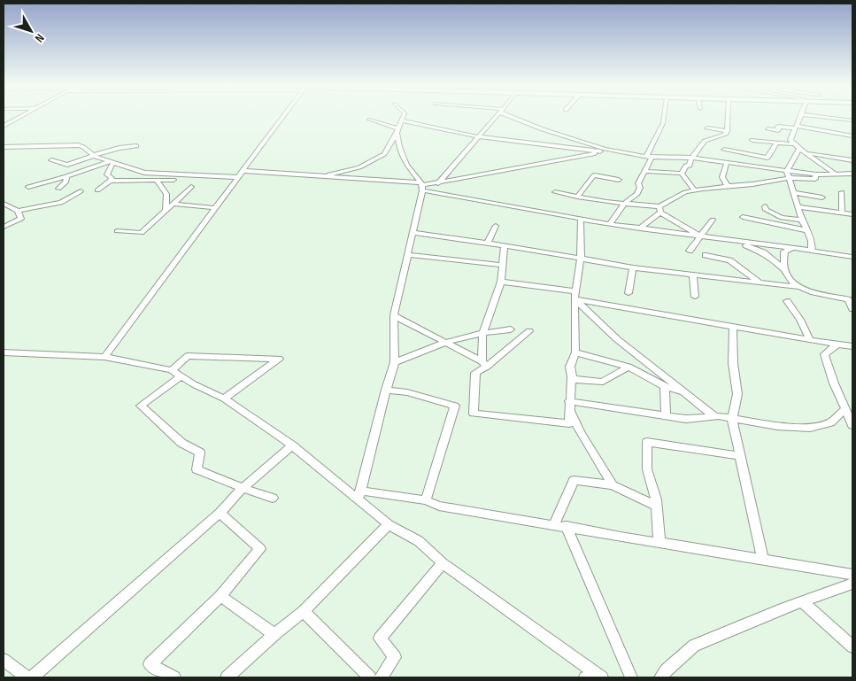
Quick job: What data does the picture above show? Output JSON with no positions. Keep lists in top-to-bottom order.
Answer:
{
  "north": "bottom right"
}
